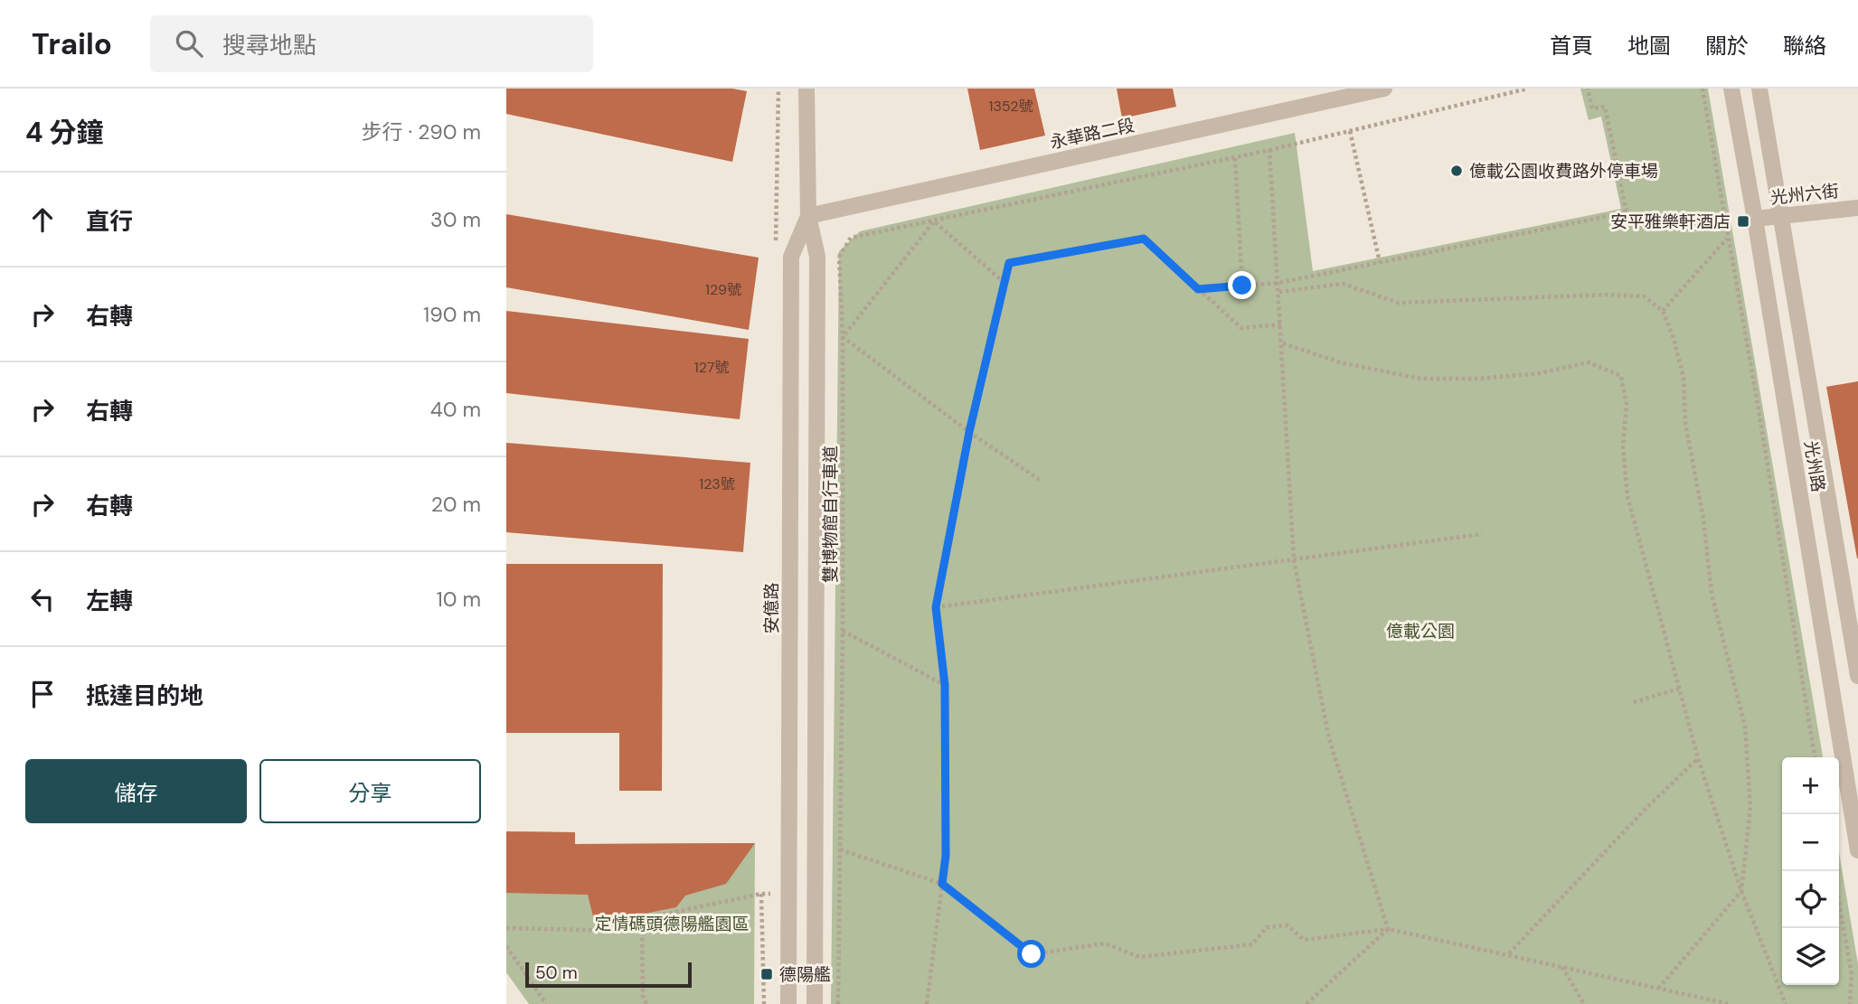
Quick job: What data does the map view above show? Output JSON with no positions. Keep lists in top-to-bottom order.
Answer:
{
  "streets": {
    "street": [
      "永華路二段",
      "光州六街",
      "光州路",
      "安億路"
    ],
    "path": ["雙博物館自行車道"]
  },
  "crossings": [
    ["永華路二段", "安億路"],
    ["光州六街", "光州路"]
  ],
  "parks": ["億載公園", "定情碼頭德陽艦園區"],
  "places": {
    "other": ["億載公園收費路外停車場"],
    "transit": ["安平雅樂軒酒店", "德陽艦"]
  },
  "house_numbers": [
    "1352號",
    "129號",
    "127號",
    "123號"
  ],
  "scale_bar": "50 m",
  "page": {
    "header": "Trailo",
    "search": "搜尋地點",
    "nav": [
      "首頁",
      "地圖",
      "關於",
      "聯絡"
    ],
    "heading": ["4 分鐘", "步行 · 290 m"],
    "list": [
      ["直行", "30 m"],
      ["右轉", "190 m"],
      ["右轉", "40 m"],
      ["右轉", "20 m"],
      ["左轉", "10 m"],
      "抵達目的地"
    ],
    "buttons": ["儲存", "分享"],
    "map_buttons": ["+", "−"],
    "scale": "50 m"
  }
}
